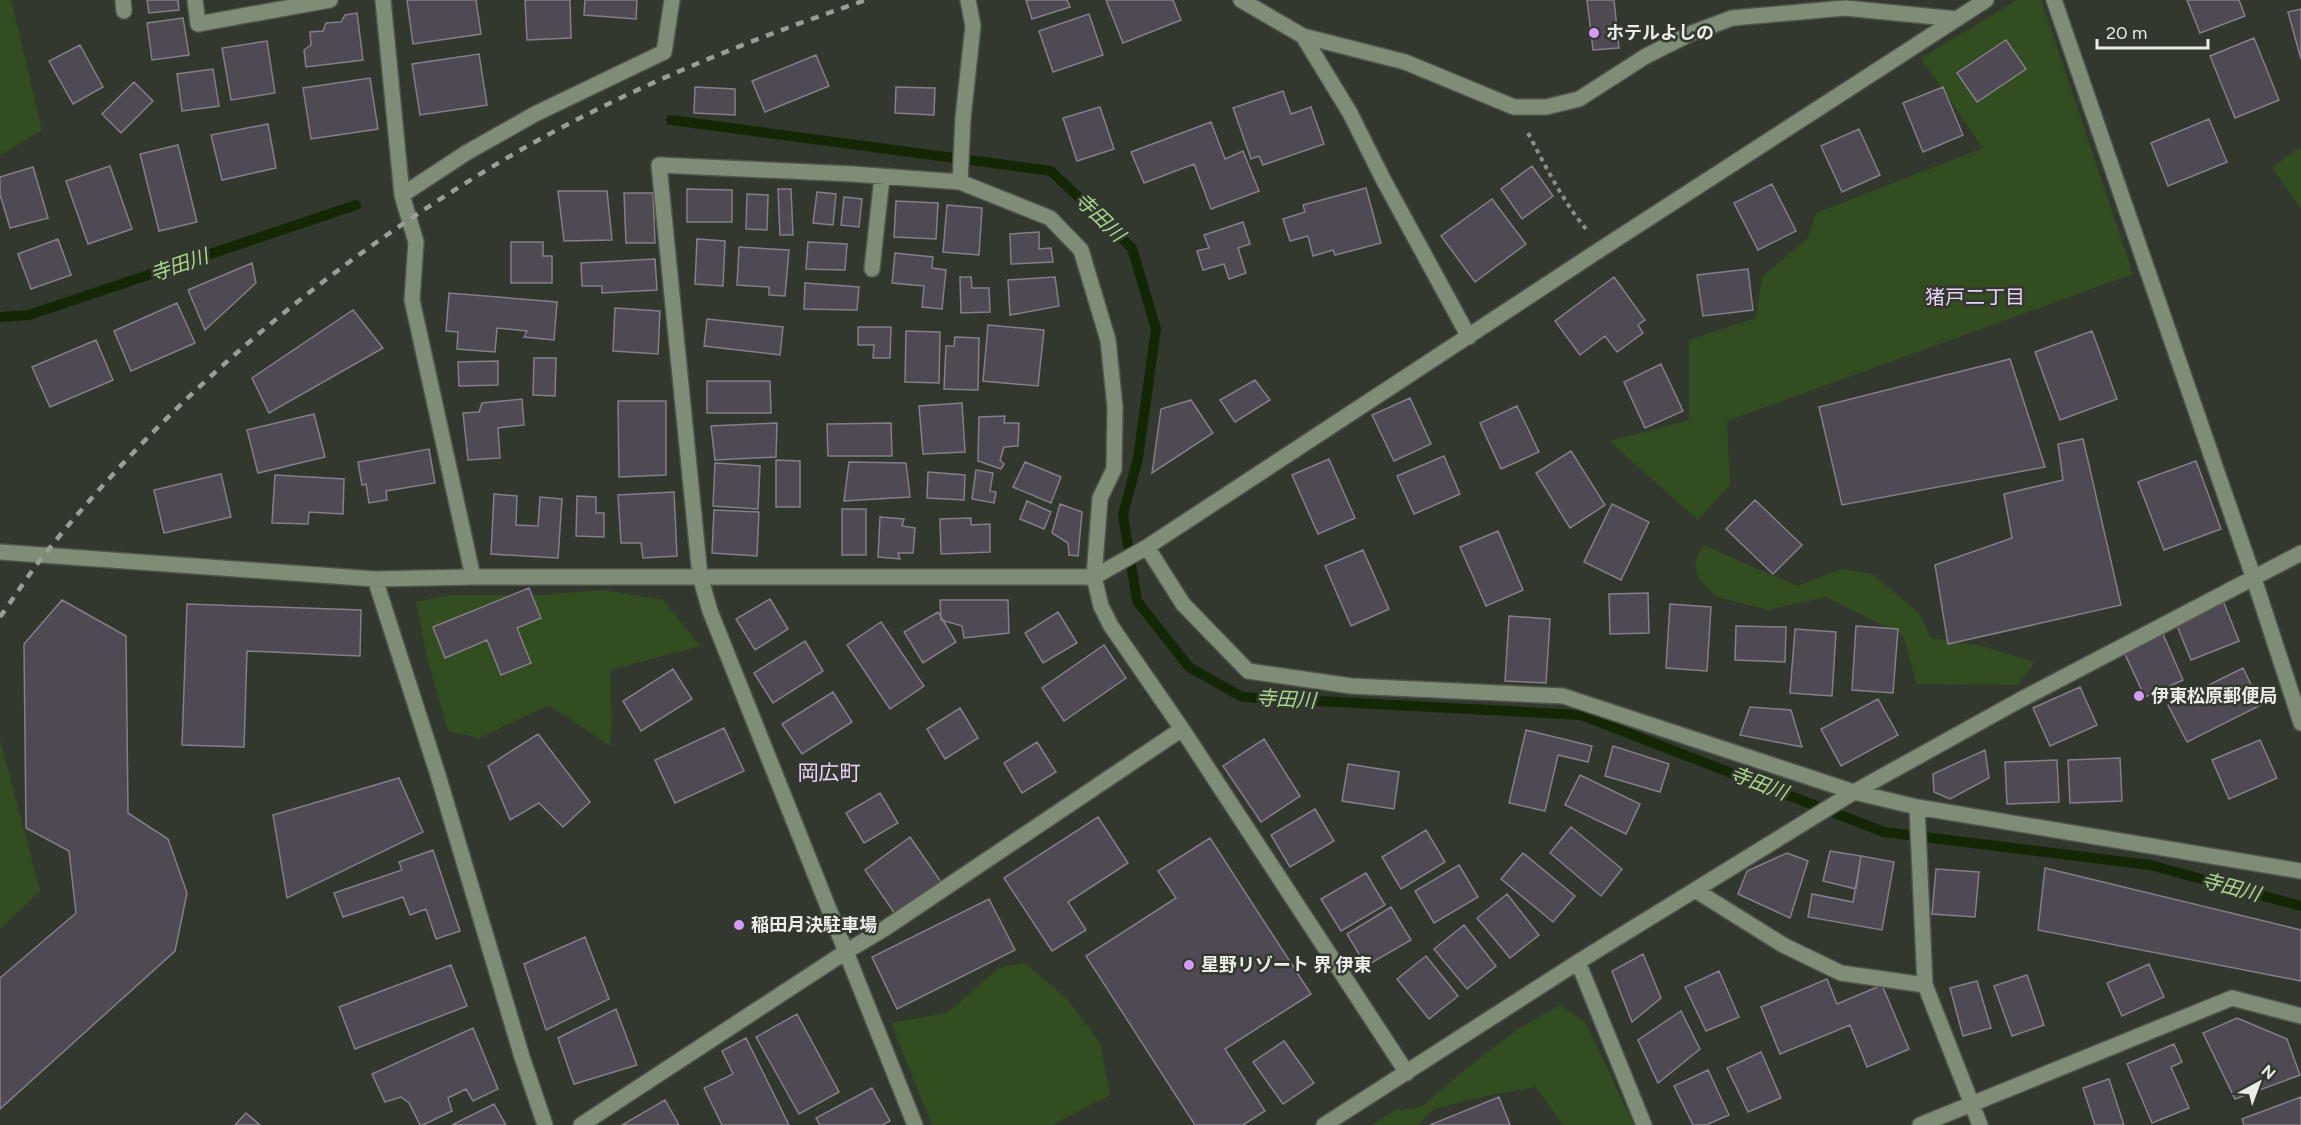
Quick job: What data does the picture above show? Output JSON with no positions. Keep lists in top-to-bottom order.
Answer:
{
  "districts": ["猪戸二丁目", "岡広町"],
  "water": ["寺田川"],
  "places": [
    "ホテルよしの",
    "伊東松原郵便局",
    "稲田月決駐車場",
    "星野リゾート 界 伊東"
  ],
  "scale_bar": "20 m",
  "north": "top right"
}
